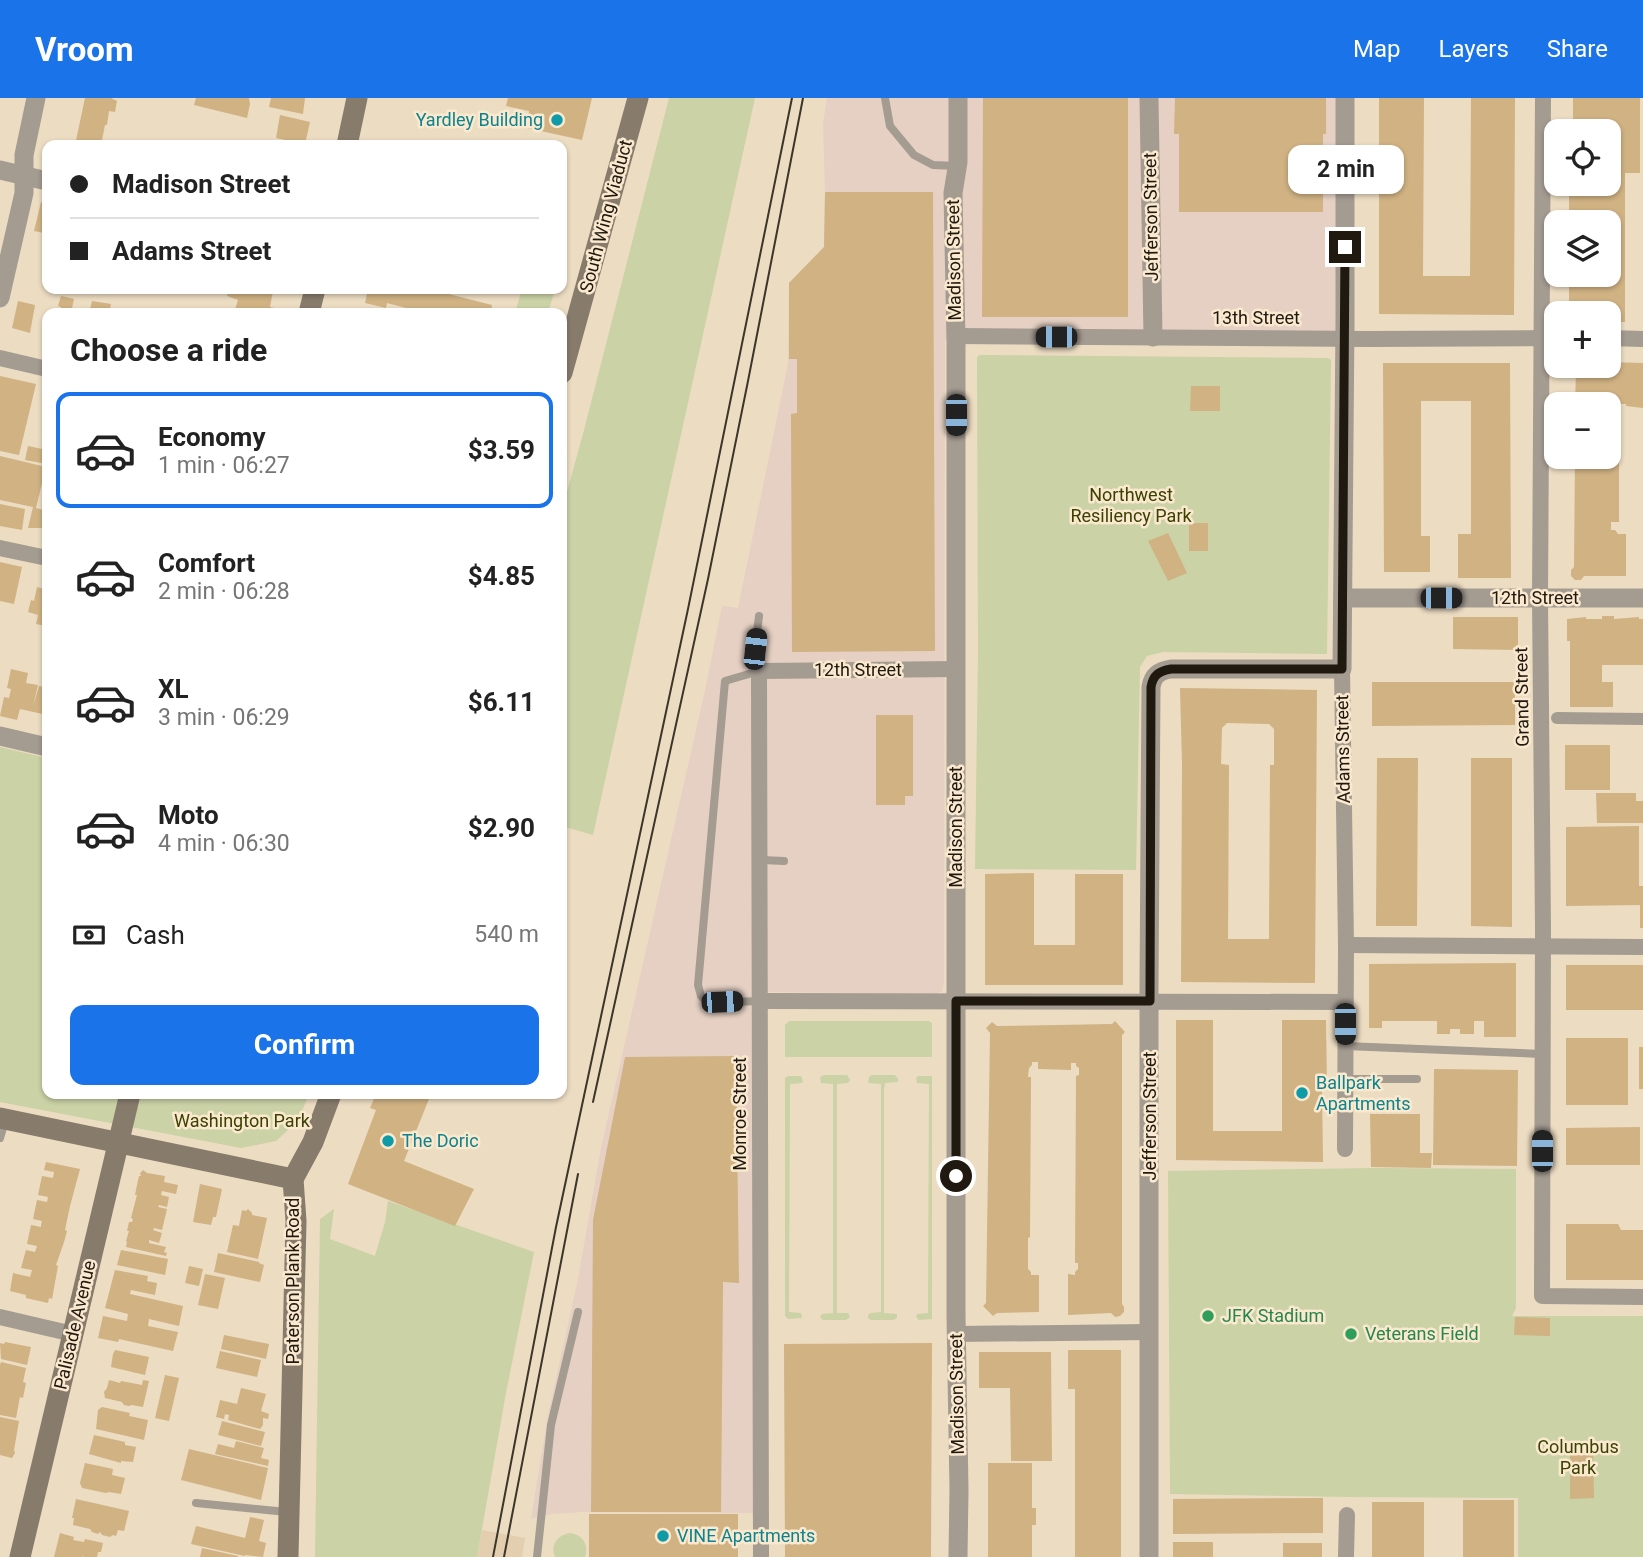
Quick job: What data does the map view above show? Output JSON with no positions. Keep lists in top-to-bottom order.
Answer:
{
  "streets": {
    "main road": ["South Wing Viaduct", "Paterson Plank Road", "Palisade Avenue"],
    "street": [
      "Jefferson Street",
      "Madison Street",
      "13th Street",
      "12th Street",
      "Grand Street",
      "Adams Street",
      "Monroe Street"
    ]
  },
  "crossings": [
    ["Jefferson Street", "13th Street"],
    ["Jefferson Street", "Adams Street"],
    ["Madison Street", "13th Street"],
    ["Madison Street", "12th Street"],
    ["13th Street", "Adams Street"],
    ["12th Street", "Grand Street"],
    ["12th Street", "Adams Street"],
    ["12th Street", "Monroe Street"],
    ["Paterson Plank Road", "Palisade Avenue"]
  ],
  "parks": ["Northwest Resiliency Park", "Washington Park", "Columbus Park"],
  "places": [
    "Yardley Building",
    "Ballpark Apartments",
    "The Doric",
    "JFK Stadium",
    "Veterans Field",
    "VINE Apartments"
  ],
  "page": {
    "header": "Vroom",
    "nav": ["Map", "Layers", "Share"],
    "map_buttons": ["+", "−"],
    "banner": ["Madison Street", "Adams Street"],
    "bubble": "2 min",
    "heading": "Choose a ride",
    "list": [
      {
        "name": "Economy",
        "note": "1 min · 06:27",
        "value": "$3.59"
      },
      {
        "name": "Comfort",
        "note": "2 min · 06:28",
        "value": "$4.85"
      },
      {
        "name": "XL",
        "note": "3 min · 06:29",
        "value": "$6.11"
      },
      {
        "name": "Moto",
        "note": "4 min · 06:30",
        "value": "$2.90"
      }
    ],
    "pay": ["Cash", "540 m"],
    "buttons": "Confirm"
  }
}
